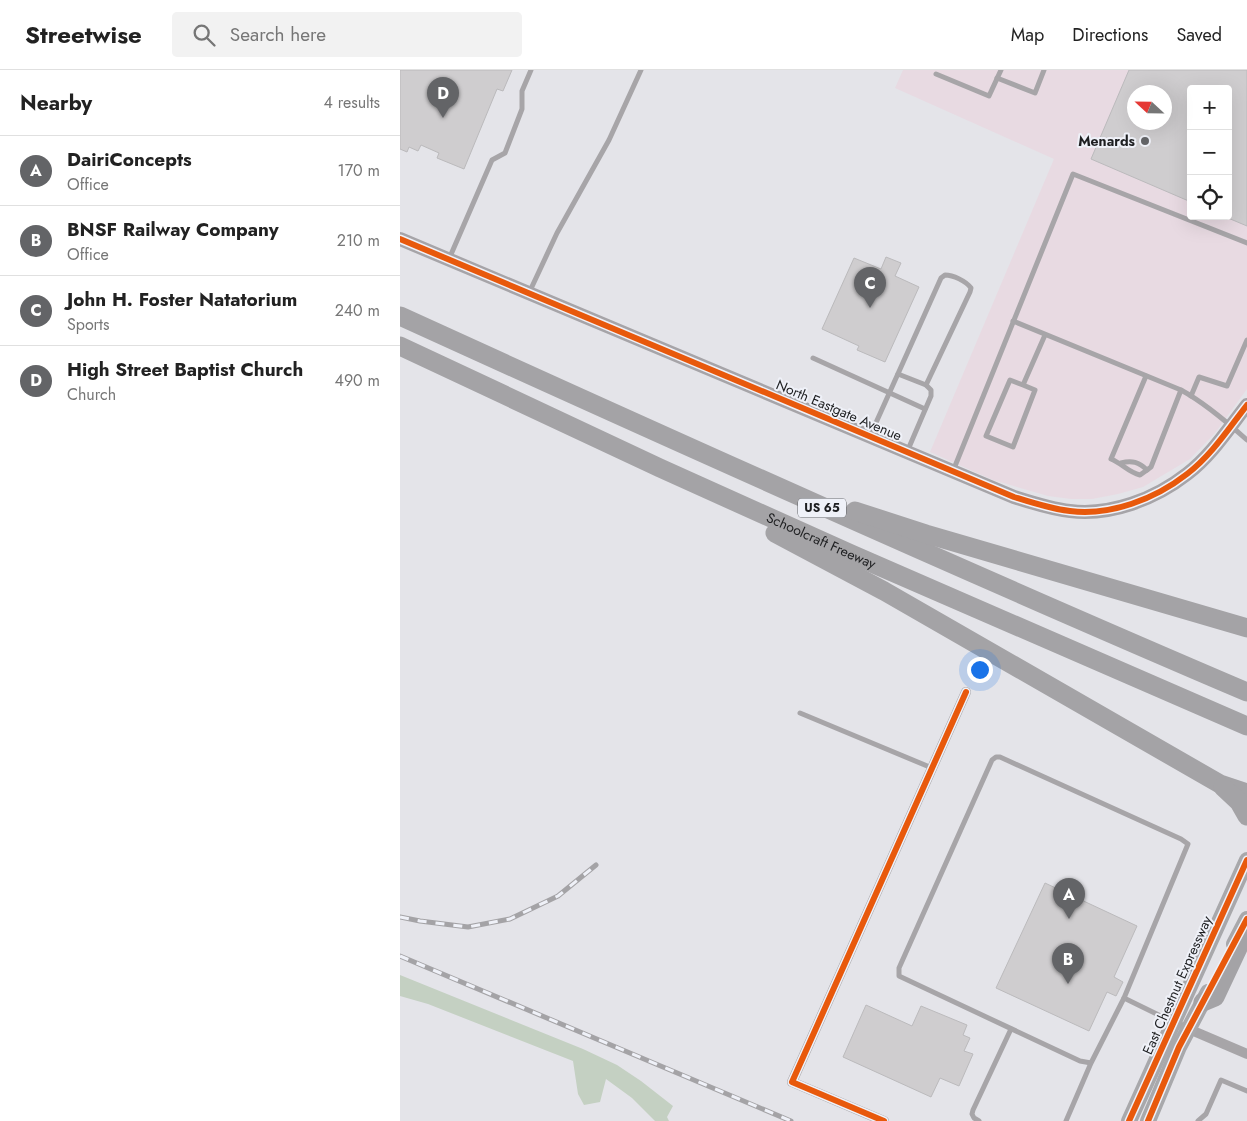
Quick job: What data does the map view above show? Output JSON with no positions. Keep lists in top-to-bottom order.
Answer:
{
  "streets": {
    "highway": ["US 65", "Schoolcraft Freeway"],
    "main road": ["East Chestnut Expressway"],
    "street": ["North Eastgate Avenue"]
  },
  "places": ["Menards"],
  "north": "left",
  "page": {
    "header": "Streetwise",
    "search": "Search here",
    "nav": ["Map", "Directions", "Saved"],
    "heading": ["Nearby", "4 results"],
    "pins": [
      "D",
      "C",
      "A",
      "B"
    ],
    "map_buttons": ["+", "−"],
    "list": [
      {
        "mark": "A",
        "name": "DairiConcepts",
        "note": "Office",
        "value": "170 m"
      },
      {
        "mark": "B",
        "name": "BNSF Railway Company",
        "note": "Office",
        "value": "210 m"
      },
      {
        "mark": "C",
        "name": "John H. Foster Natatorium",
        "note": "Sports",
        "value": "240 m"
      },
      {
        "mark": "D",
        "name": "High Street Baptist Church",
        "note": "Church",
        "value": "490 m"
      }
    ]
  }
}
